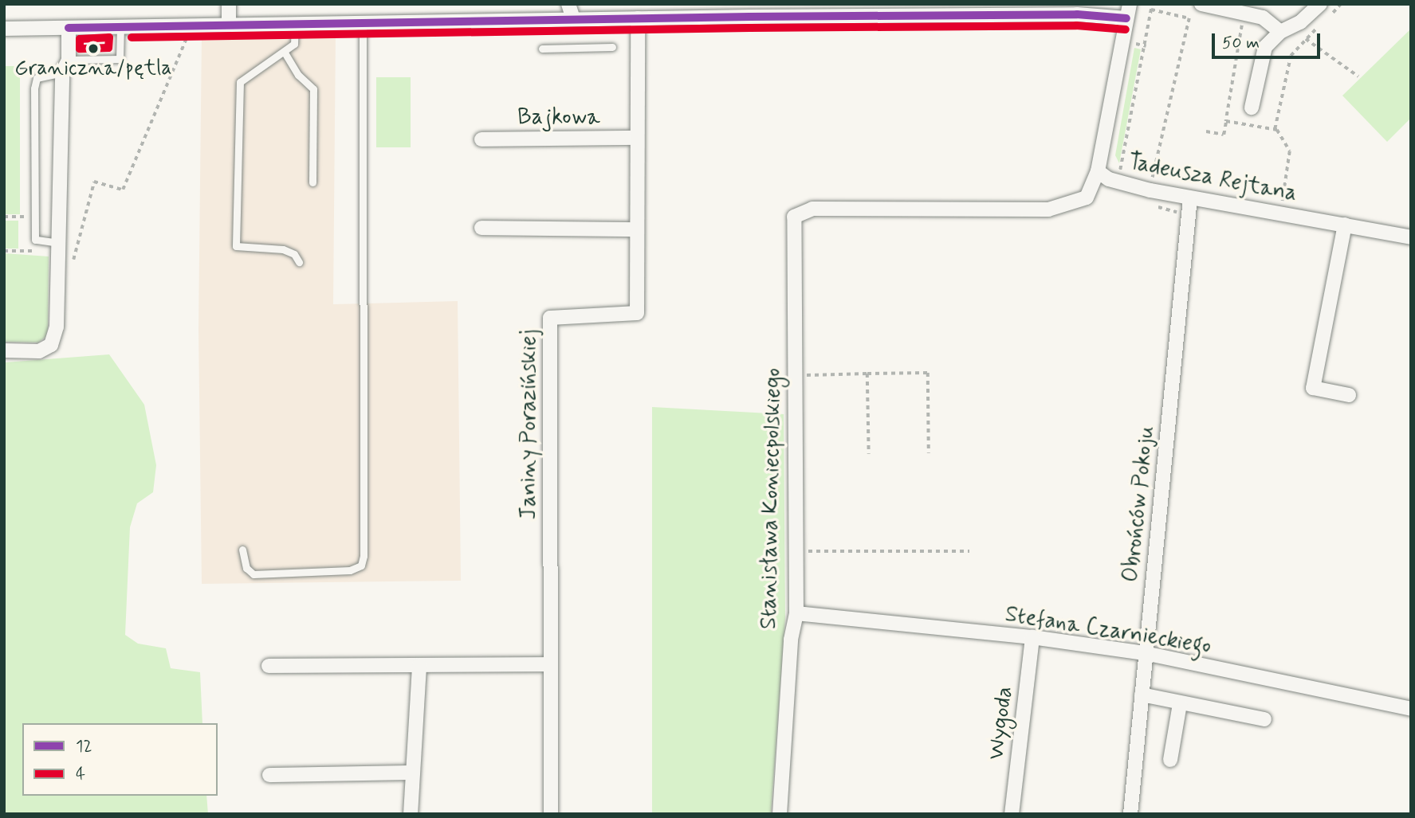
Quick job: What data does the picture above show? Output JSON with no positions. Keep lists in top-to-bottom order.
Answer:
{
  "streets": {
    "street": [
      "Bajkowa",
      "Tadeusza Rejtana",
      "Janiny Porazińskiej",
      "Stanisława Koniecpolskiego",
      "Obrońców Pokoju",
      "Stefana Czarnieckiego",
      "Wygoda"
    ]
  },
  "crossings": [
    ["Bajkowa", "Janiny Porazińskiej"],
    ["Tadeusza Rejtana", "Stanisława Koniecpolskiego"],
    ["Tadeusza Rejtana", "Obrońców Pokoju"],
    ["Stanisława Koniecpolskiego", "Stefana Czarnieckiego"],
    ["Obrońców Pokoju", "Stefana Czarnieckiego"],
    ["Stefana Czarnieckiego", "Wygoda"]
  ],
  "places": ["Graniczna/pętla"],
  "lines": ["transit line 12", "transit line 4"],
  "legend": ["12", "4"],
  "scale_bar": "50 m"
}
